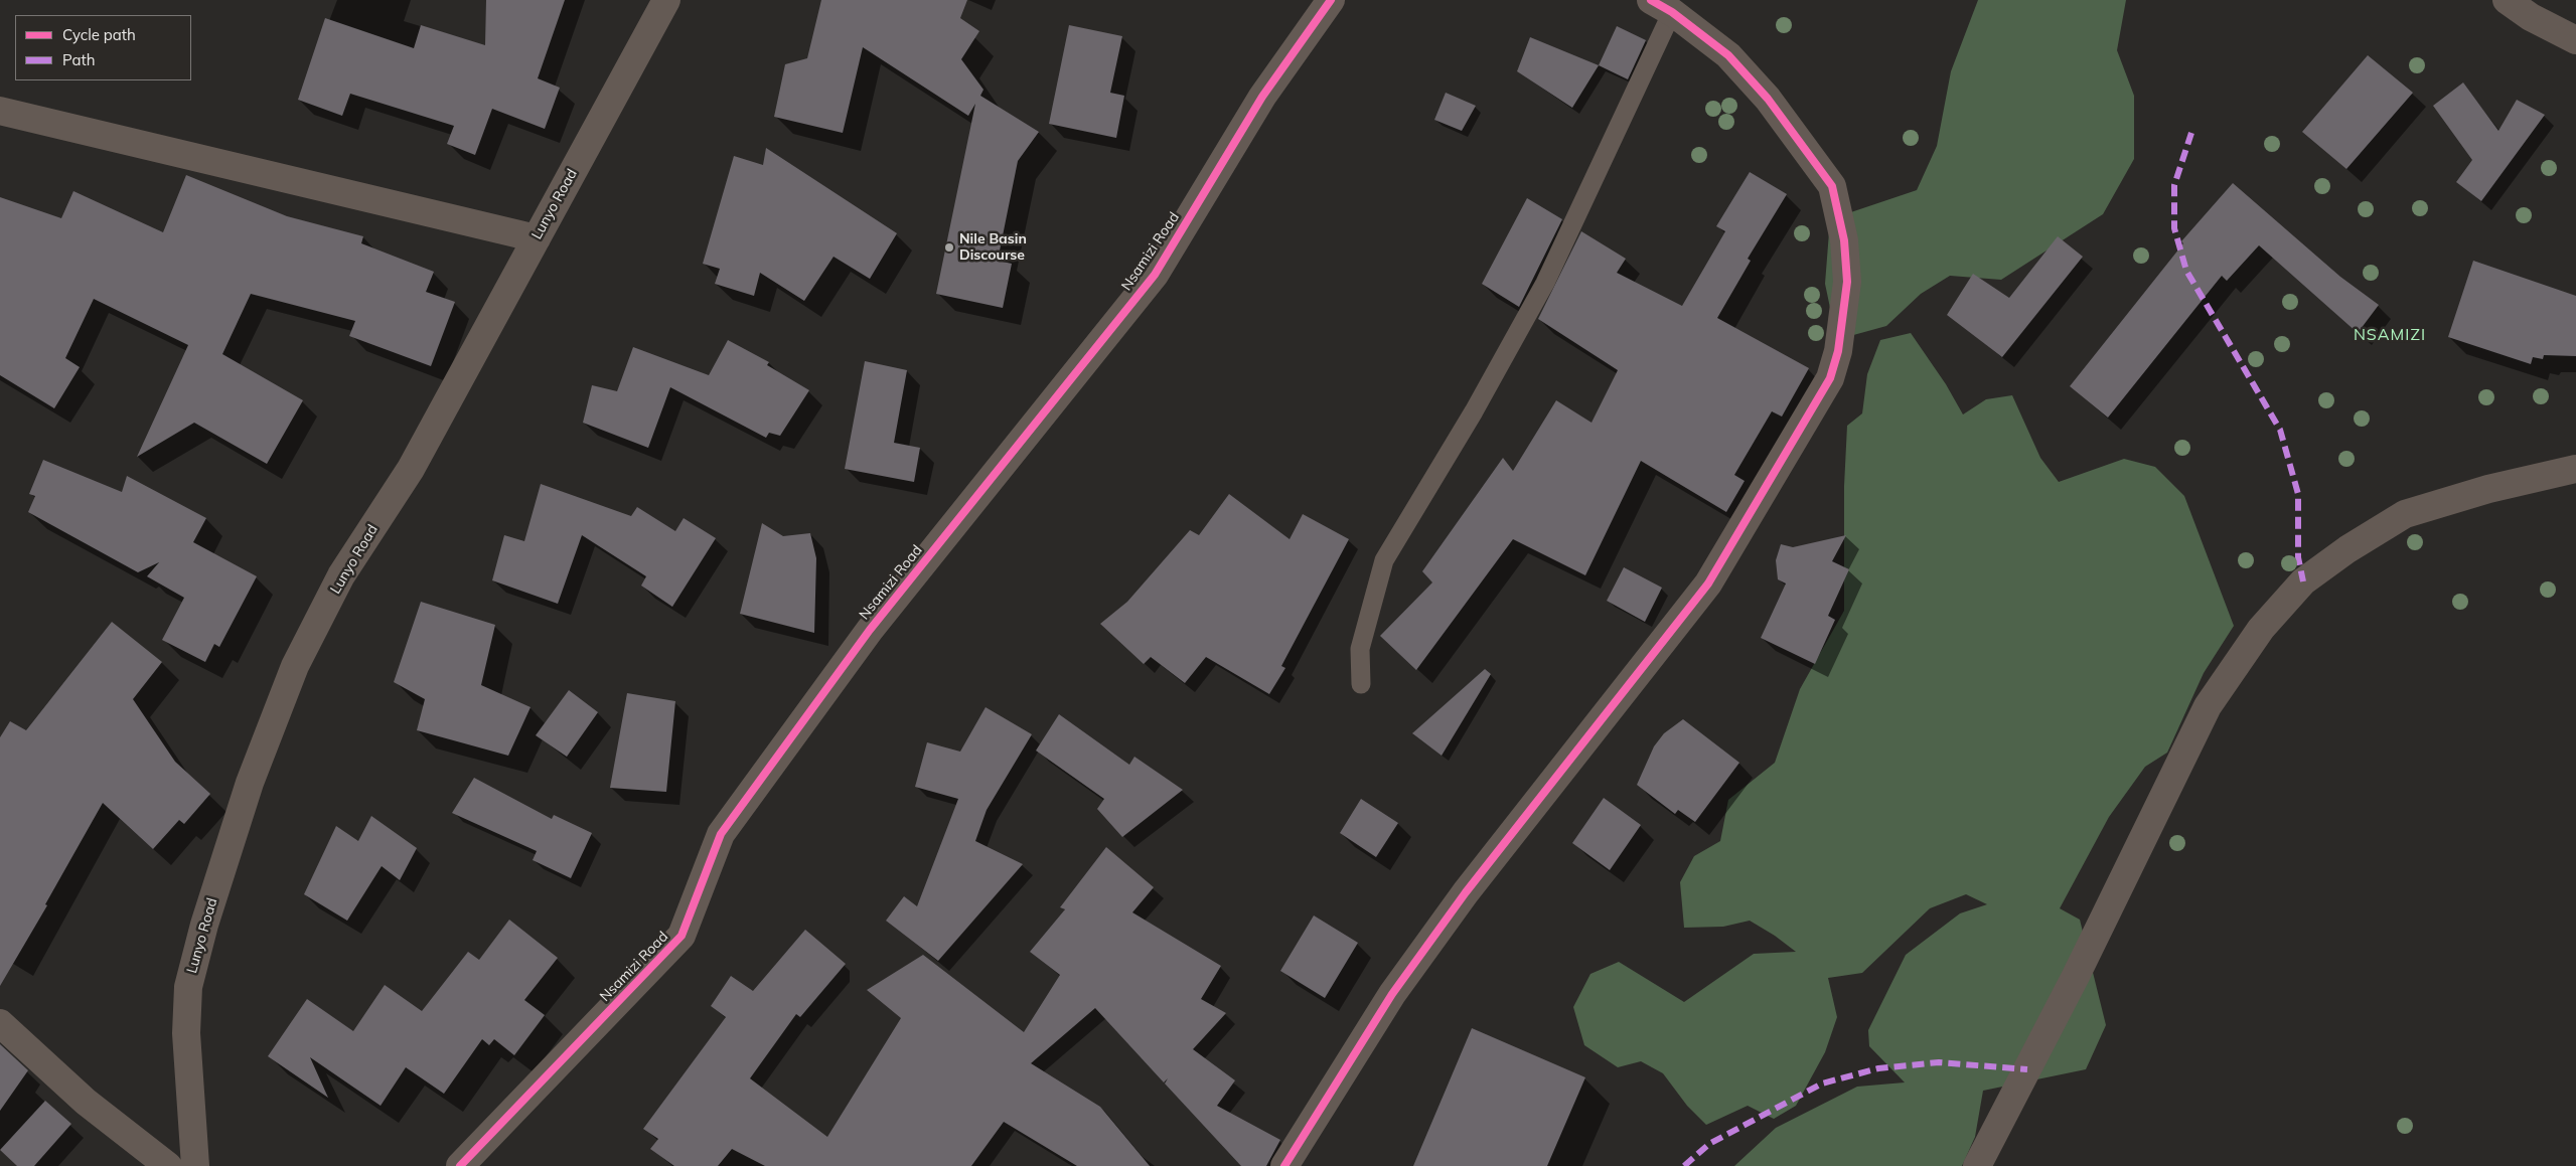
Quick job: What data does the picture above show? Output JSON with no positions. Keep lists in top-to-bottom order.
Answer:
{
  "streets": {
    "street": ["Lunyo Road", "Nsamizi Road"]
  },
  "districts": ["NSAMIZI"],
  "places": ["Nile Basin Discourse"],
  "legend": ["Cycle path", "Path"]
}
